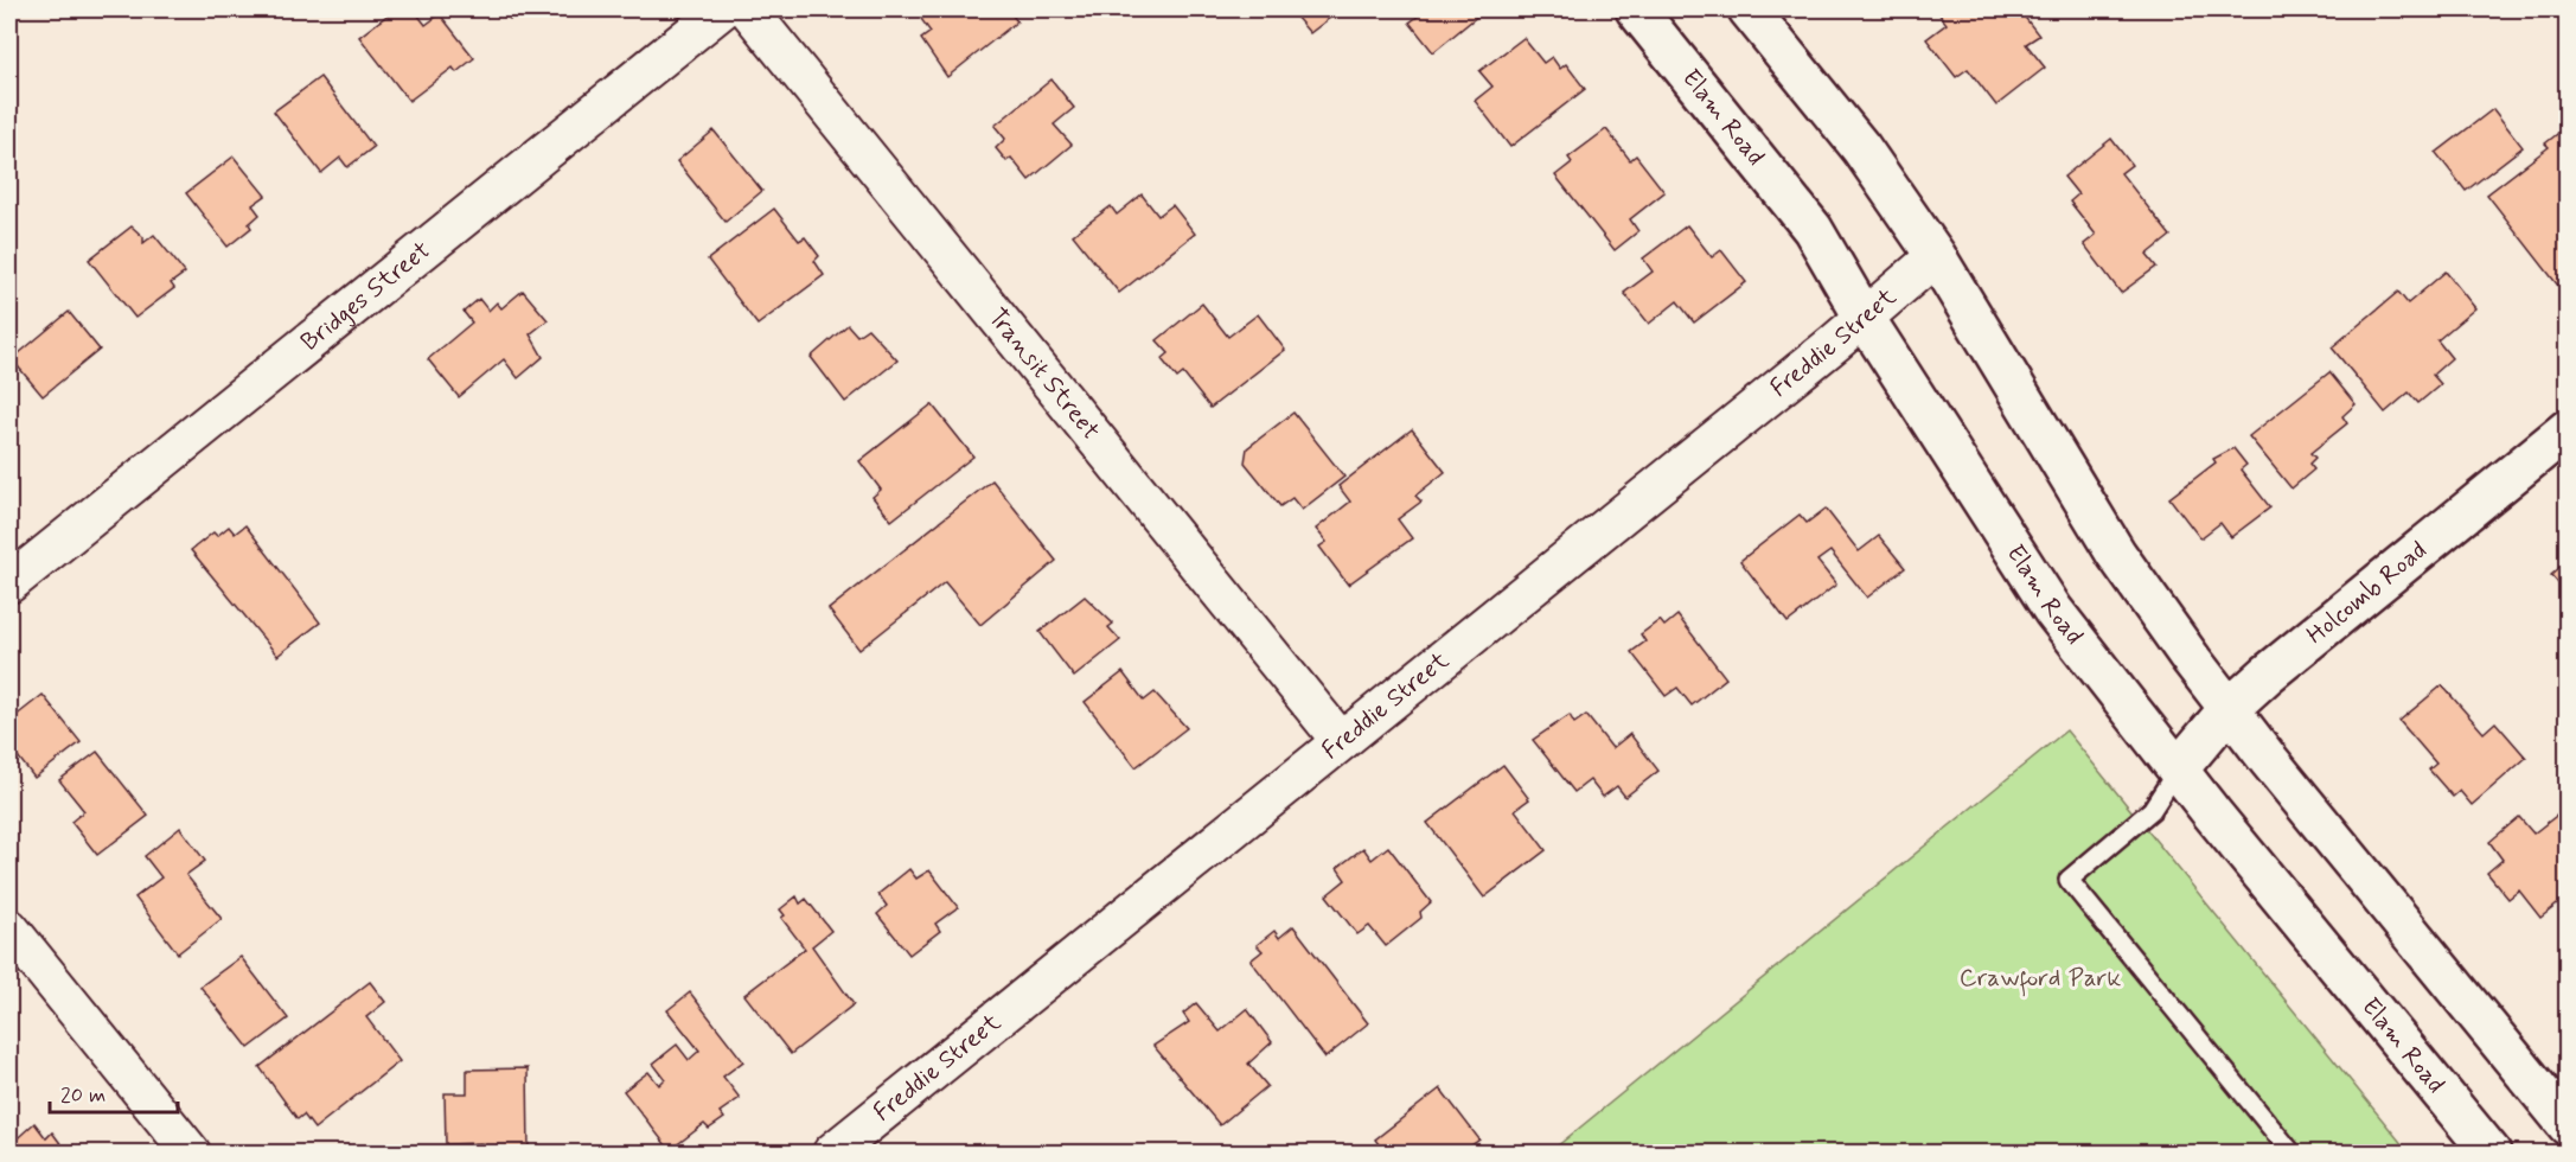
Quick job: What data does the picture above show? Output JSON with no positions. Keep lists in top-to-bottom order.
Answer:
{
  "streets": {
    "main road": ["Elam Road", "Holcomb Road"],
    "street": ["Bridges Street", "Freddie Street", "Transit Street"]
  },
  "crossings": [
    ["Elam Road", "Freddie Street"],
    ["Elam Road", "Holcomb Road"],
    ["Freddie Street", "Transit Street"]
  ],
  "parks": ["Crawford Park"],
  "scale_bar": "20 m"
}
